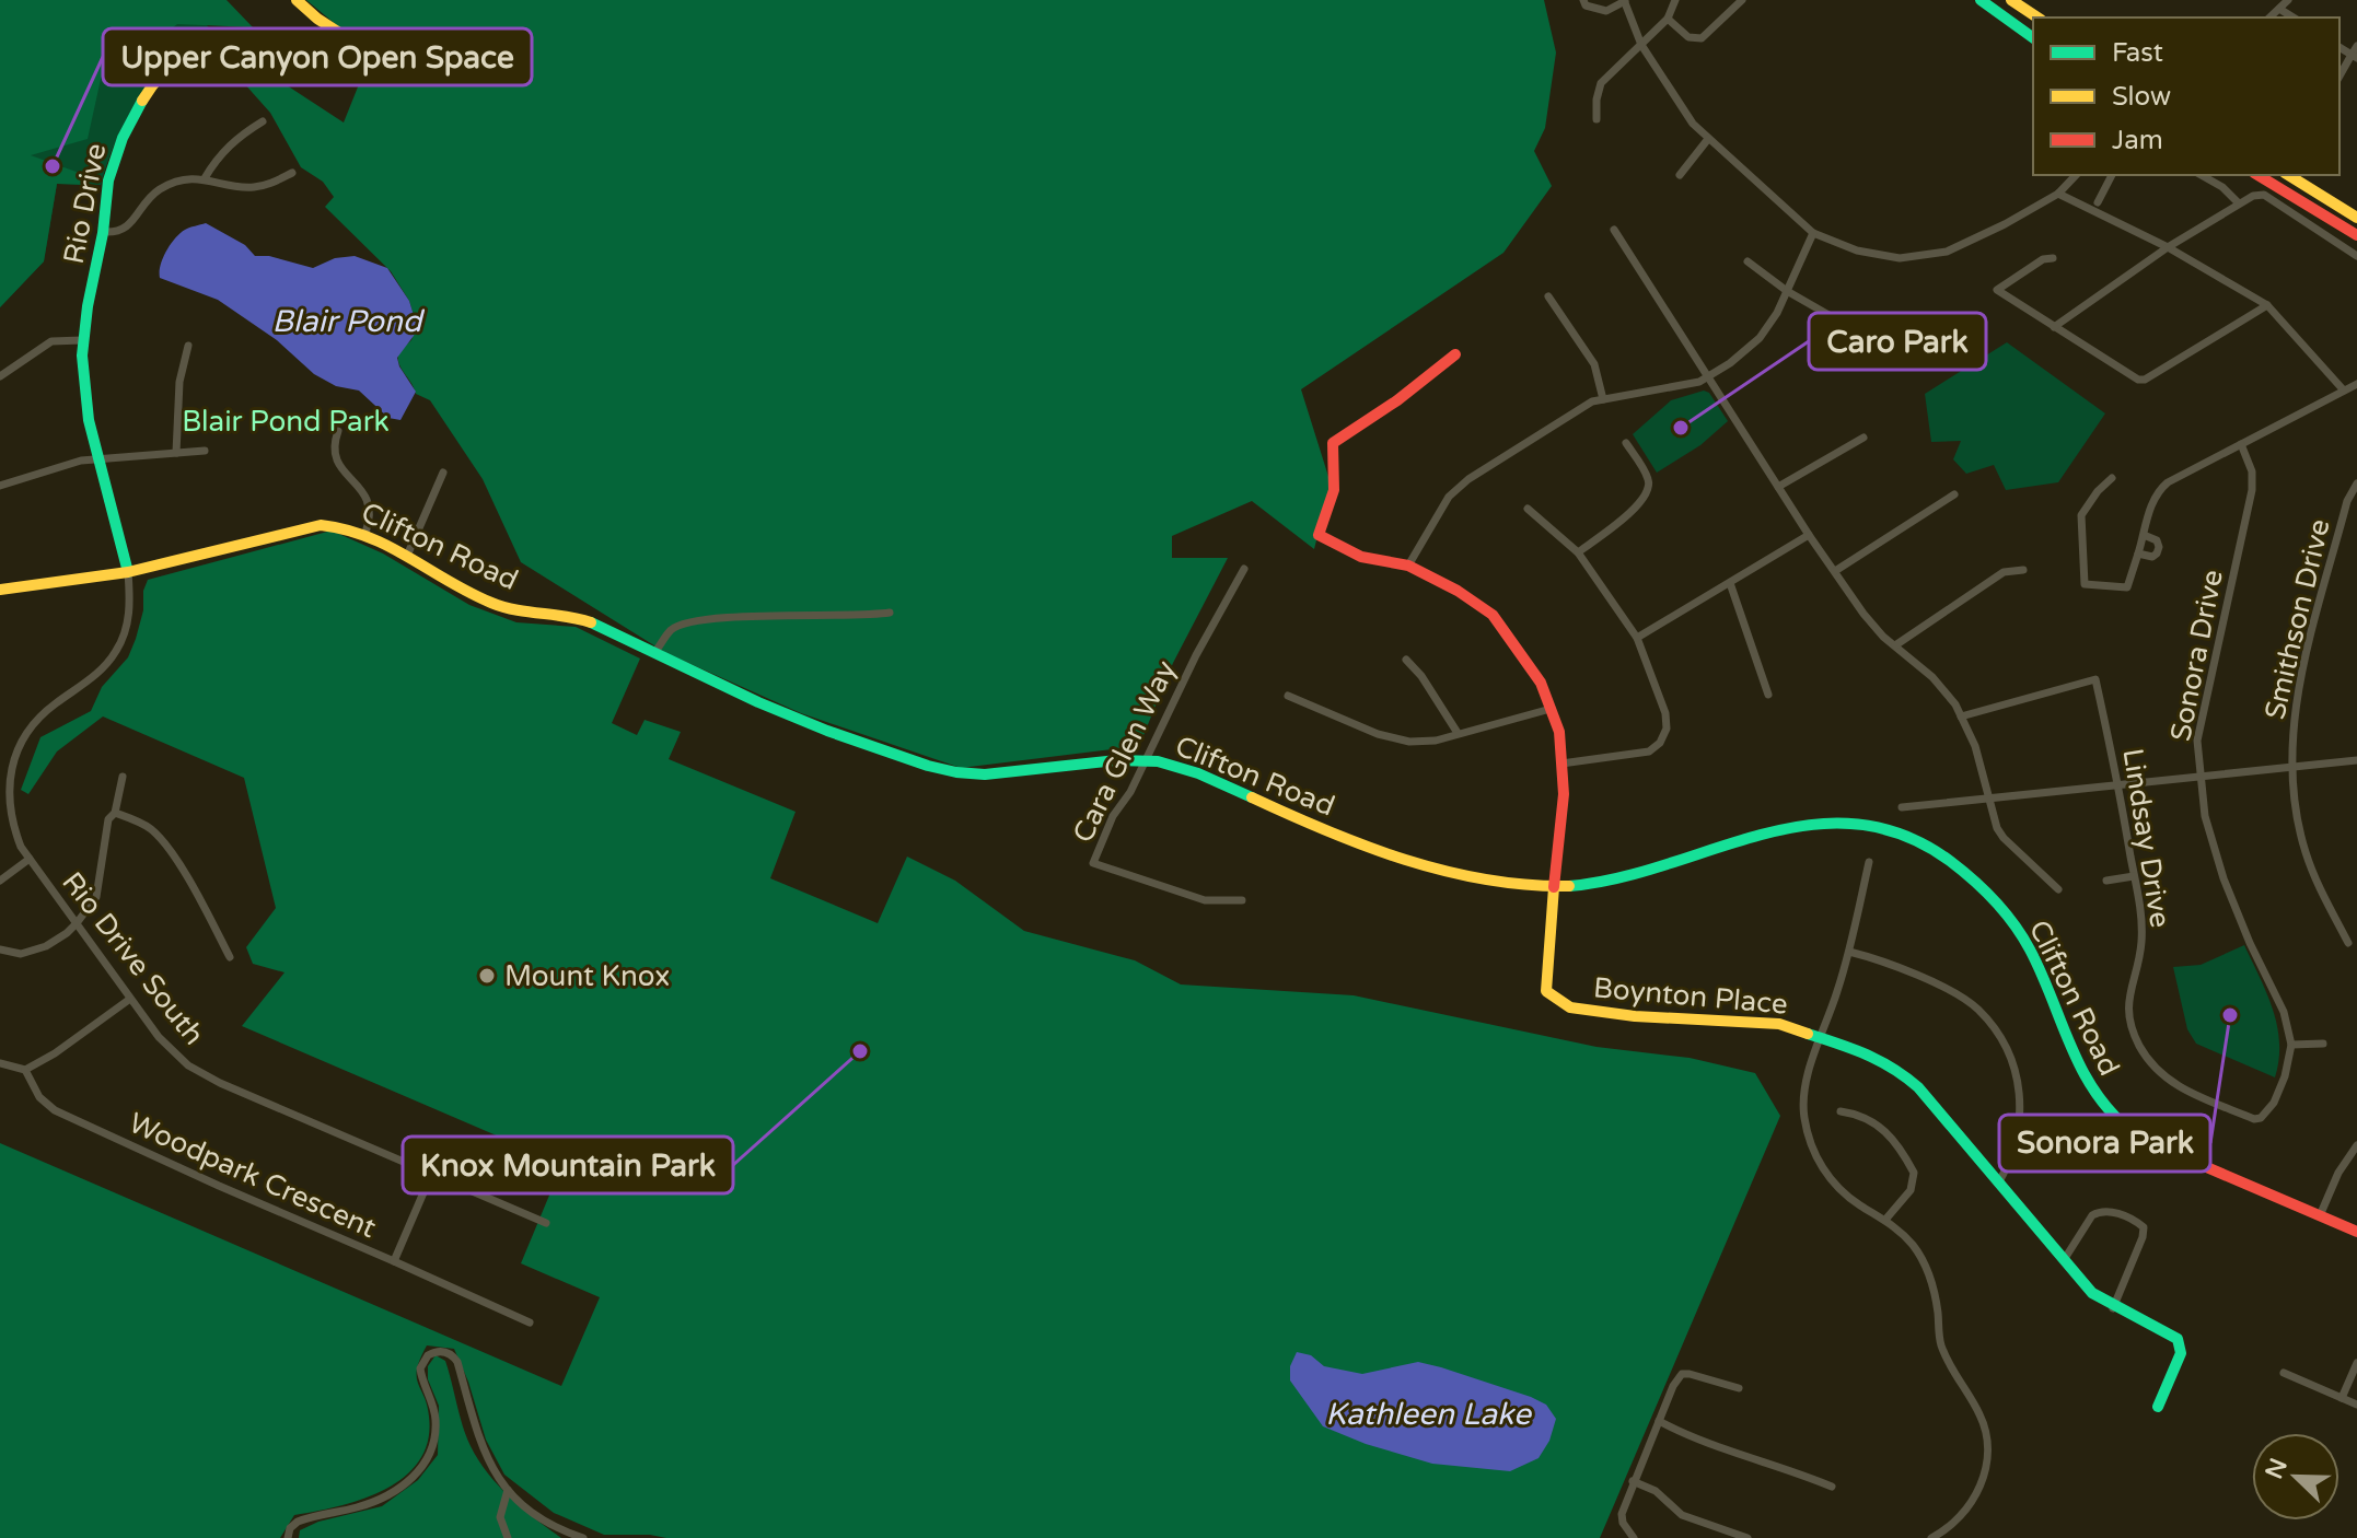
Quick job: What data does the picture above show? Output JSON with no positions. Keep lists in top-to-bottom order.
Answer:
{
  "streets": {
    "main road": ["Rio Drive", "Clifton Road", "Boynton Place"],
    "street": [
      "Smithson Drive",
      "Sonora Drive",
      "Cara Glen Way",
      "Lindsay Drive",
      "Rio Drive South",
      "Woodpark Crescent"
    ]
  },
  "crossings": [
    ["Rio Drive", "Clifton Road"],
    ["Rio Drive", "Rio Drive South"],
    ["Clifton Road", "Cara Glen Way"],
    ["Clifton Road", "Rio Drive South"],
    ["Clifton Road", "Boynton Place"],
    ["Sonora Drive", "Lindsay Drive"],
    ["Rio Drive South", "Woodpark Crescent"]
  ],
  "water": ["Blair Pond", "Kathleen Lake"],
  "parks": ["Blair Pond Park"],
  "places": [
    "Upper Canyon Open Space",
    "Caro Park",
    "Mount Knox",
    "Sonora Park",
    "Knox Mountain Park"
  ],
  "legend": ["Fast", "Slow", "Jam"],
  "north": "top left"
}
